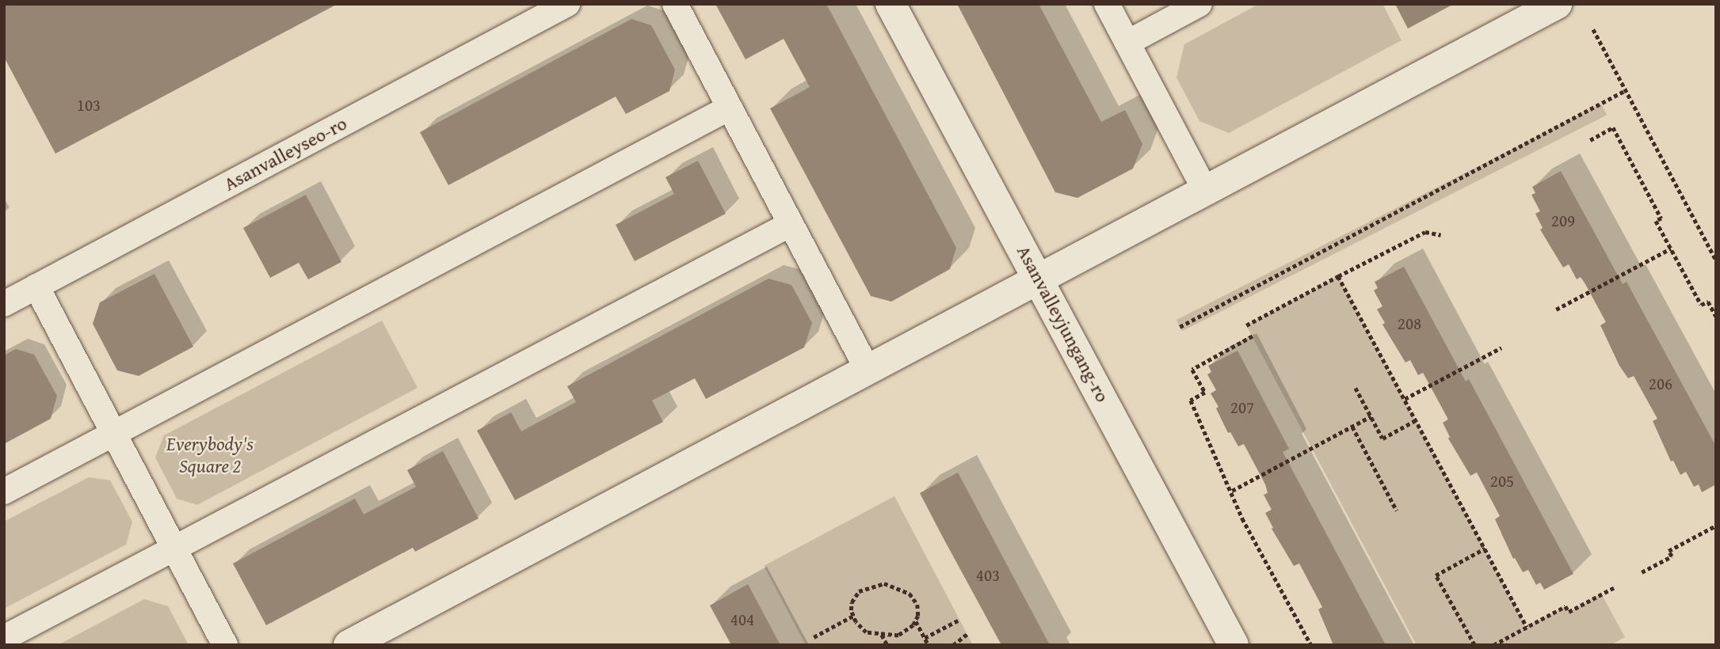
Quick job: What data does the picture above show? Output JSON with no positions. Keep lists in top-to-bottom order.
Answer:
{
  "streets": {
    "street": ["Asanvalleyseo-ro", "Asanvalleyjungang-ro"]
  },
  "parks": ["Everybody's Square 2"],
  "house_numbers": [
    "103",
    "209",
    "208",
    "206",
    "207",
    "205",
    "403",
    "404"
  ]
}
